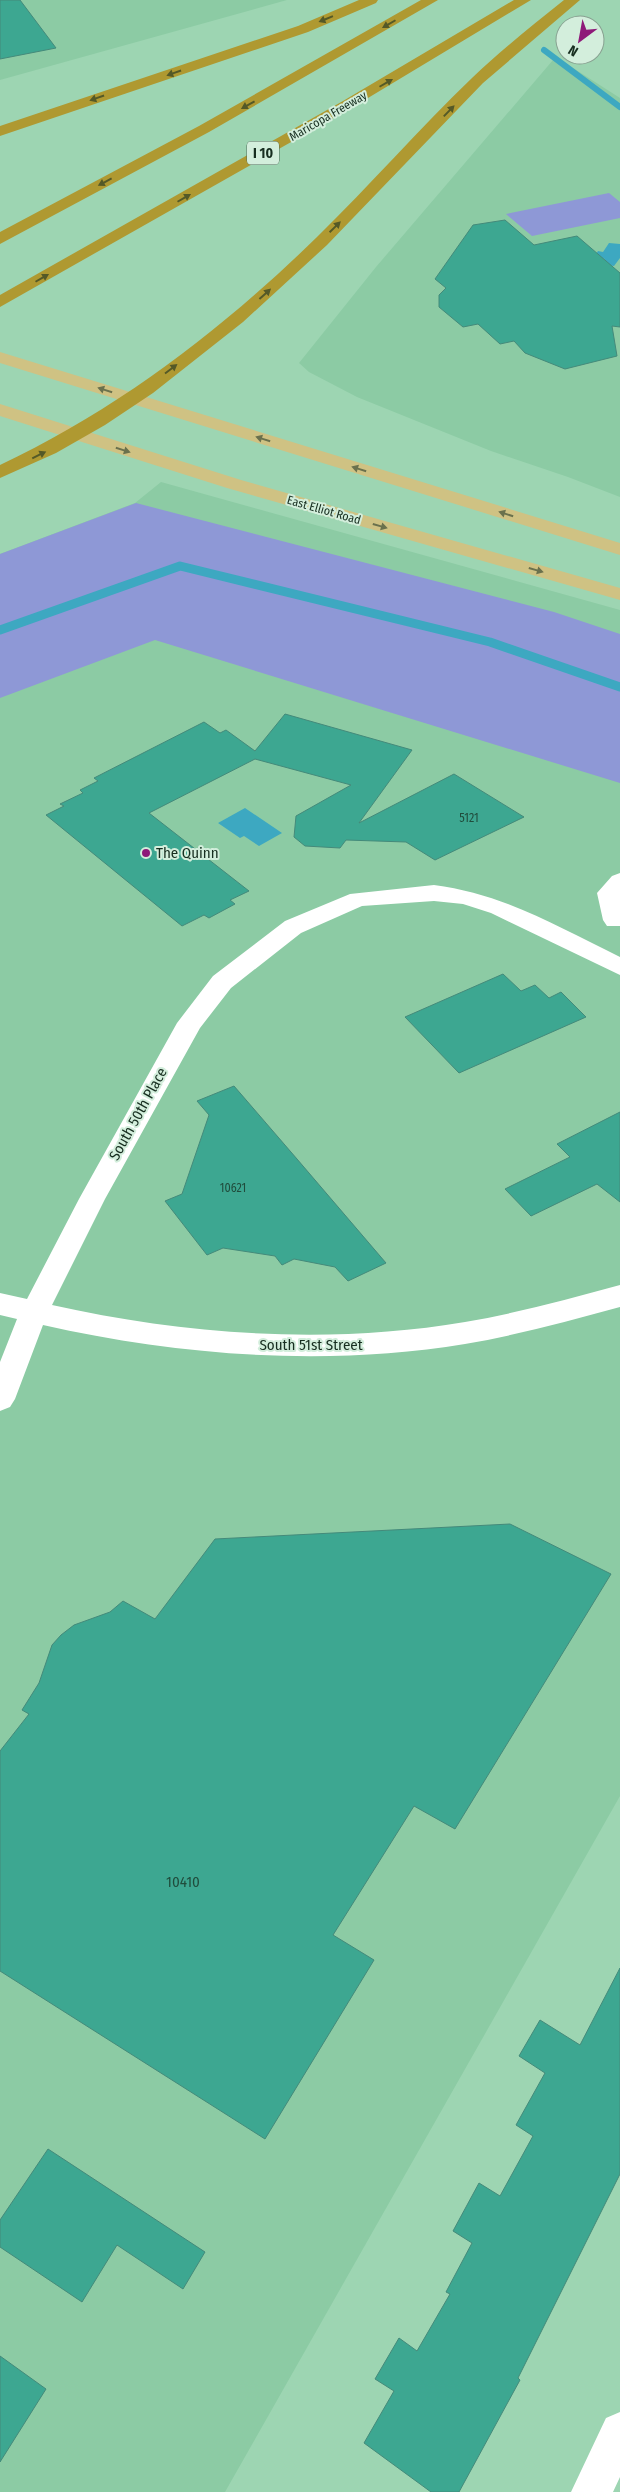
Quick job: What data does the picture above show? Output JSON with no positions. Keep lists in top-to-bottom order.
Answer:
{
  "streets": {
    "highway": ["Maricopa Freeway", "I 10"],
    "main road": ["East Elliot Road"],
    "street": ["South 50th Place", "South 51st Street"]
  },
  "crossings": [
    ["South 50th Place", "South 51st Street"]
  ],
  "places": ["The Quinn"],
  "house_numbers": ["5121", "10621", "10410"],
  "north": "bottom left"
}
